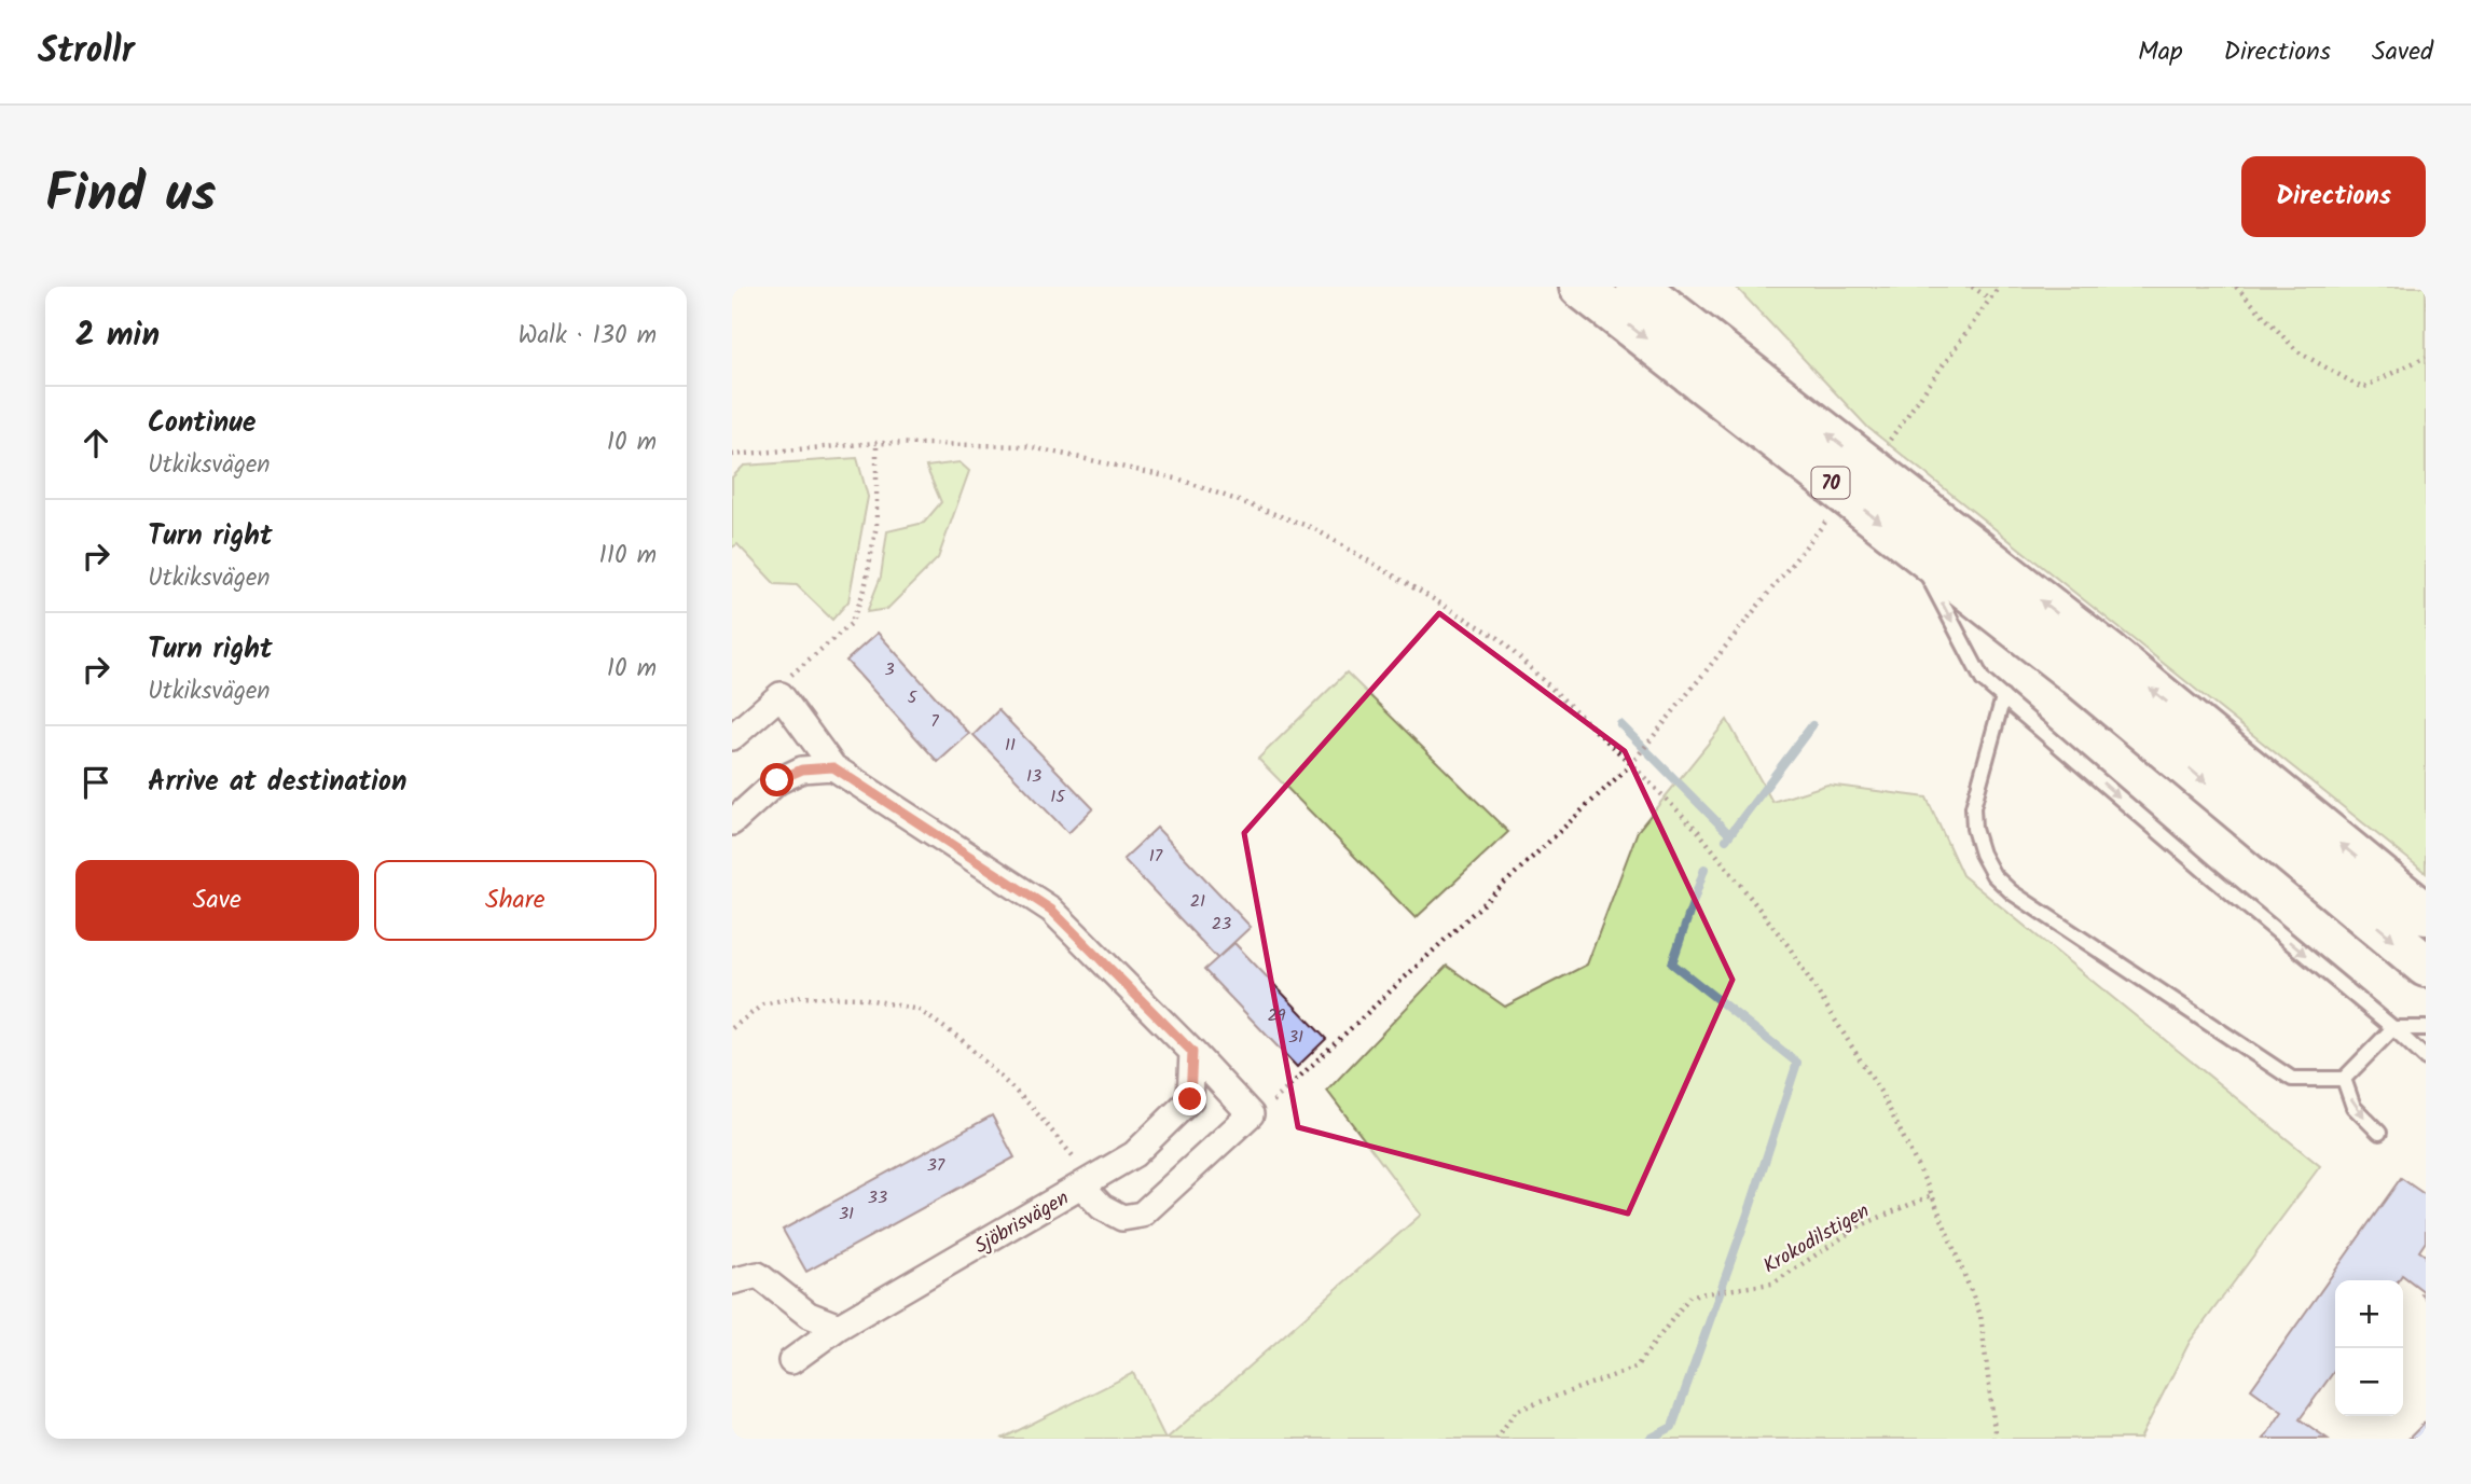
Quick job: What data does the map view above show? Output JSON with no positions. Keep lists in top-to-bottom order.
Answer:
{
  "streets": {
    "highway": ["70"],
    "street": ["Sjöbrisvägen"],
    "path": ["Krokodilstigen"]
  },
  "house_numbers": [
    "3",
    "5",
    "7",
    "11",
    "13",
    "15",
    "17",
    "21",
    "23",
    "29",
    "31",
    "37",
    "33",
    "31"
  ],
  "page": {
    "header": "Strollr",
    "nav": ["Map", "Directions", "Saved"],
    "title": "Find us",
    "buttons": [
      "Directions",
      ["Save", "Share"]
    ],
    "heading": ["2 min", "Walk · 130 m"],
    "list": [
      ["Continue", "Utkiksvägen", "10 m"],
      ["Turn right", "Utkiksvägen", "110 m"],
      ["Turn right", "Utkiksvägen", "10 m"],
      "Arrive at destination"
    ],
    "map_buttons": ["+", "−"]
  }
}
